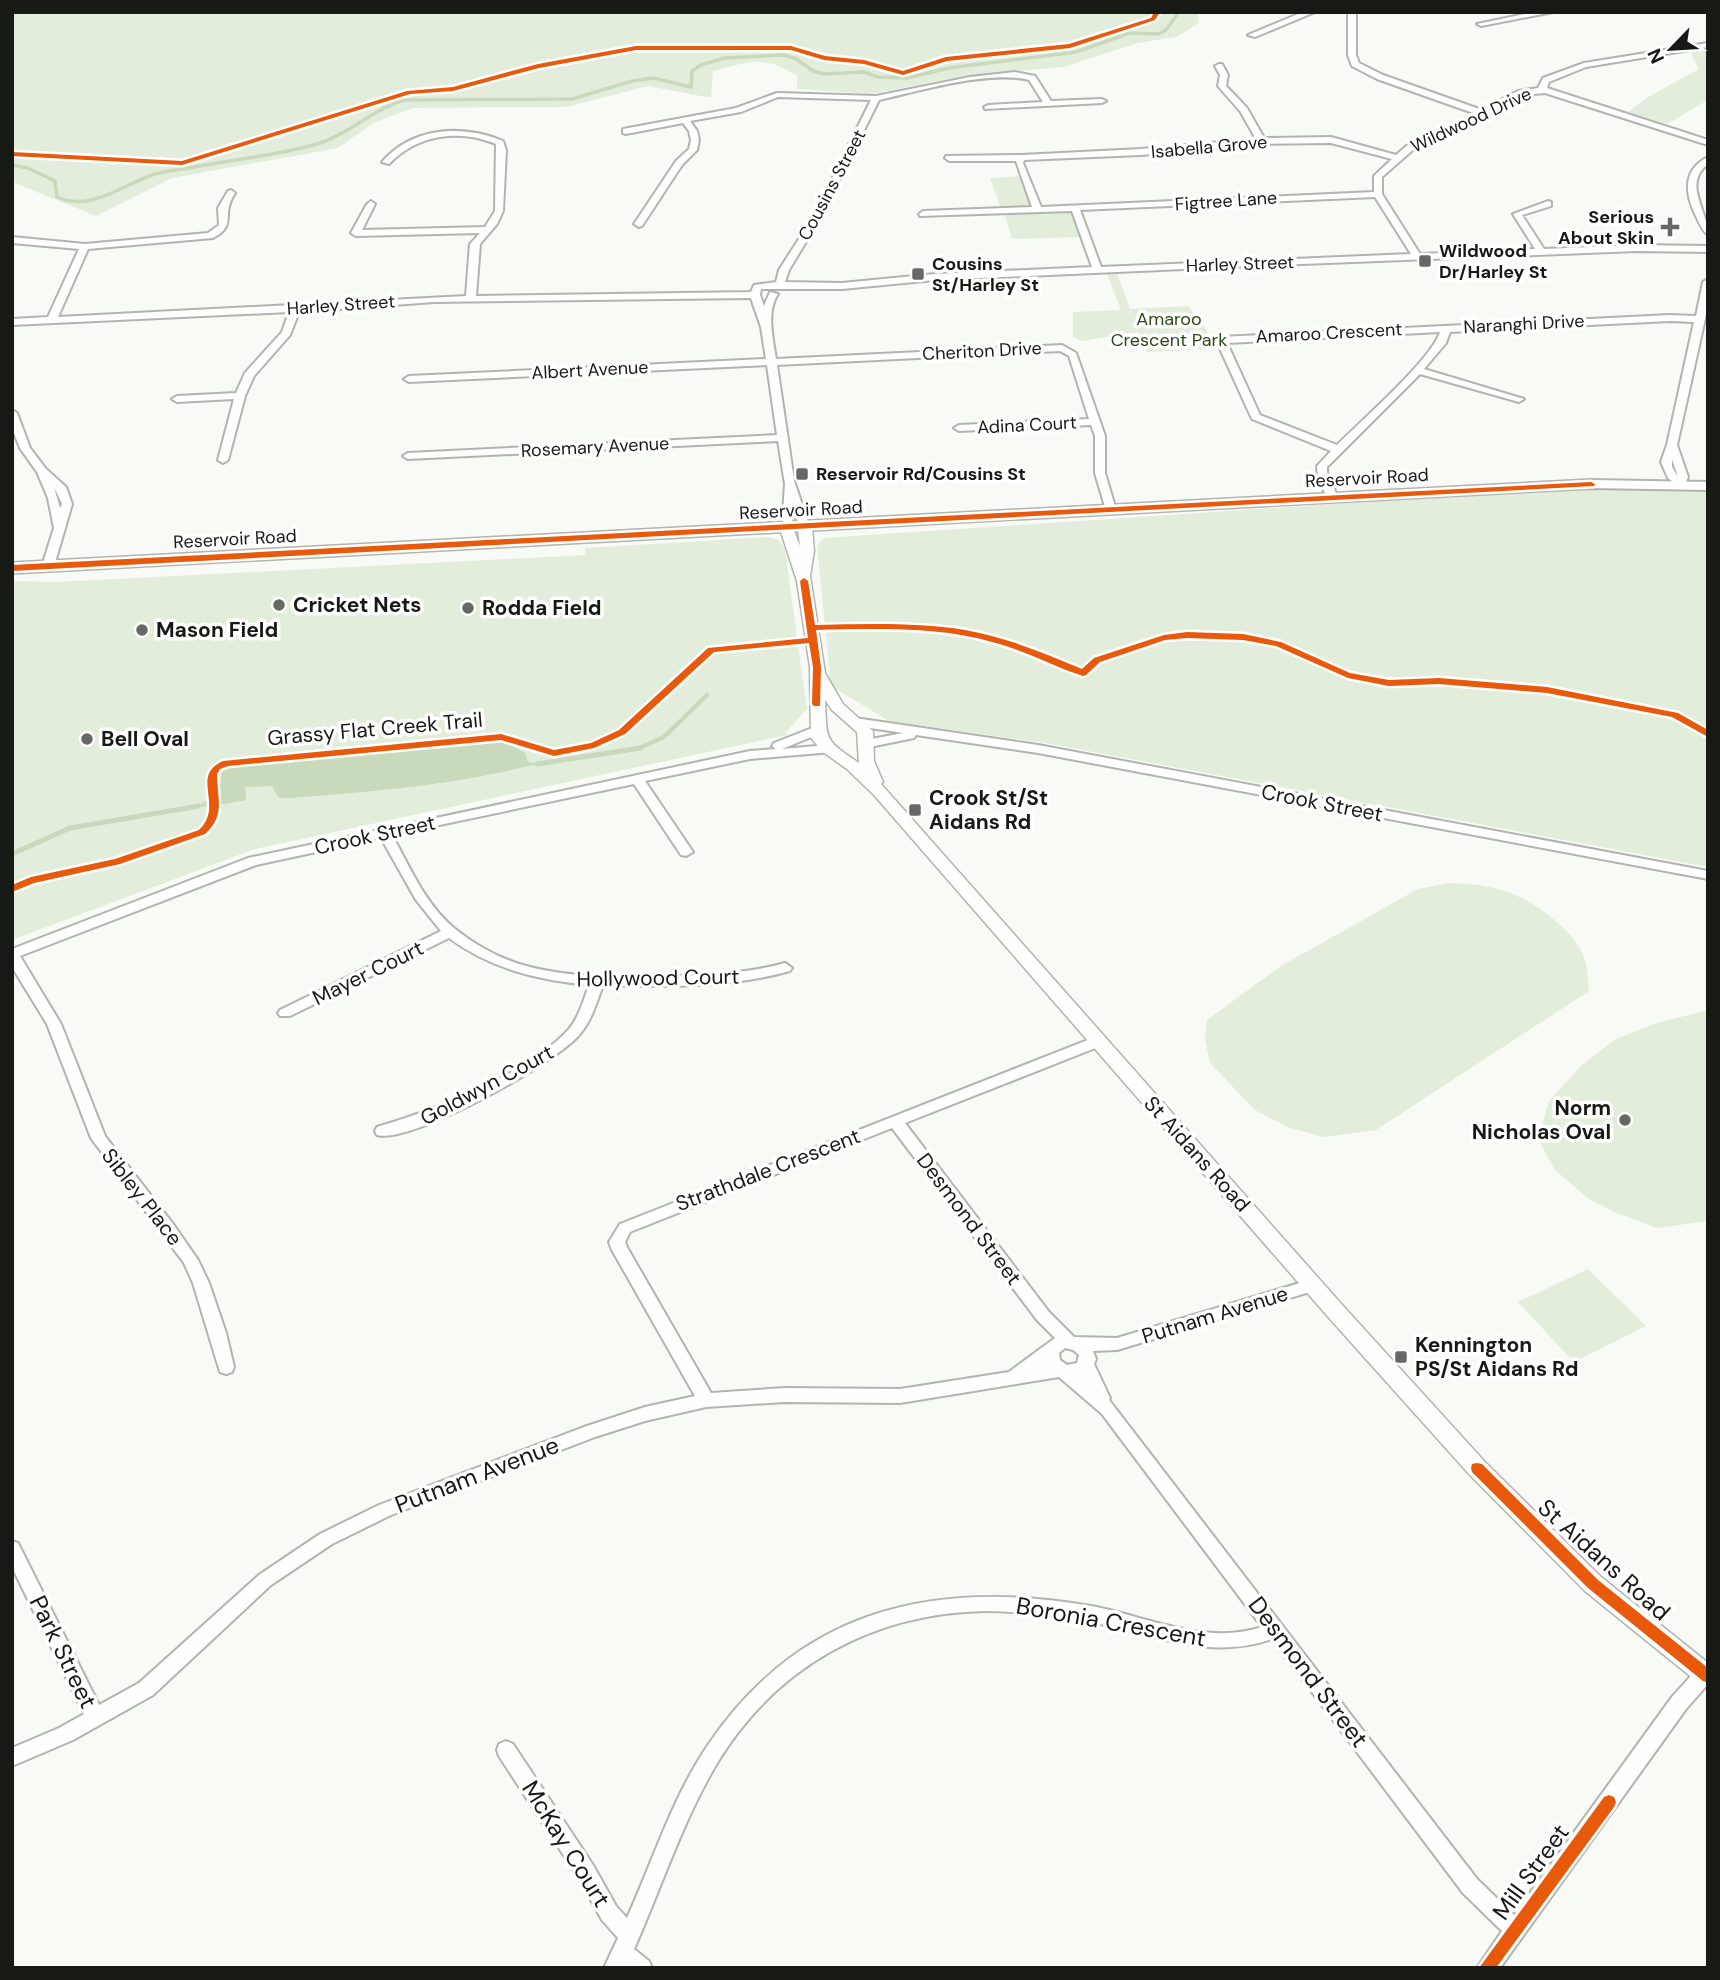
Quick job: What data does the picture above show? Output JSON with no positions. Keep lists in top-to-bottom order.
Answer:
{
  "streets": {
    "main road": ["Reservoir Road"],
    "street": [
      "Wildwood Drive",
      "Isabella Grove",
      "Cousins Street",
      "Figtree Lane",
      "Harley Street",
      "Naranghi Drive",
      "Amaroo Crescent",
      "Cheriton Drive",
      "Albert Avenue",
      "Adina Court",
      "Rosemary Avenue",
      "Crook Street",
      "Mayer Court",
      "Hollywood Court",
      "Goldwyn Court",
      "St Aidans Road",
      "Strathdale Crescent",
      "Sibley Place",
      "Desmond Street",
      "Putnam Avenue",
      "Boronia Crescent",
      "Park Street",
      "McKay Court",
      "Mill Street"
    ],
    "cycle path": ["Grassy Flat Creek Trail"]
  },
  "crossings": [
    ["Wildwood Drive", "Isabella Grove"],
    ["Wildwood Drive", "Figtree Lane"],
    ["Cousins Street", "Harley Street"],
    ["Cousins Street", "Cheriton Drive"],
    ["Cousins Street", "Albert Avenue"],
    ["Cousins Street", "Rosemary Avenue"],
    ["Cousins Street", "Reservoir Road"],
    ["Cousins Street", "Crook Street"],
    ["Cousins Street", "St Aidans Road"],
    ["Naranghi Drive", "Amaroo Crescent"],
    ["Naranghi Drive", "Reservoir Road"],
    ["Cheriton Drive", "Albert Avenue"],
    ["Cheriton Drive", "Adina Court"],
    ["Cheriton Drive", "Reservoir Road"],
    ["Crook Street", "Hollywood Court"],
    ["Crook Street", "St Aidans Road"],
    ["Crook Street", "Sibley Place"],
    ["Mayer Court", "Hollywood Court"],
    ["Hollywood Court", "Goldwyn Court"],
    ["St Aidans Road", "Strathdale Crescent"],
    ["St Aidans Road", "Putnam Avenue"],
    ["St Aidans Road", "Mill Street"],
    ["Strathdale Crescent", "Desmond Street"],
    ["Strathdale Crescent", "Putnam Avenue"],
    ["Desmond Street", "Putnam Avenue"],
    ["Desmond Street", "Boronia Crescent"],
    ["Desmond Street", "Mill Street"],
    ["Putnam Avenue", "Park Street"],
    ["Boronia Crescent", "McKay Court"]
  ],
  "parks": ["Amaroo Crescent Park"],
  "places": {
    "health": ["Serious About Skin"],
    "transit": [
      "Wildwood Dr/Harley St",
      "Cousins St/Harley St",
      "Reservoir Rd/Cousins St",
      "Crook St/St Aidans Rd",
      "Kennington PS/St Aidans Rd"
    ],
    "other": [
      "Cricket Nets",
      "Rodda Field",
      "Mason Field",
      "Bell Oval",
      "Norm Nicholas Oval"
    ]
  },
  "north": "bottom left"
}
